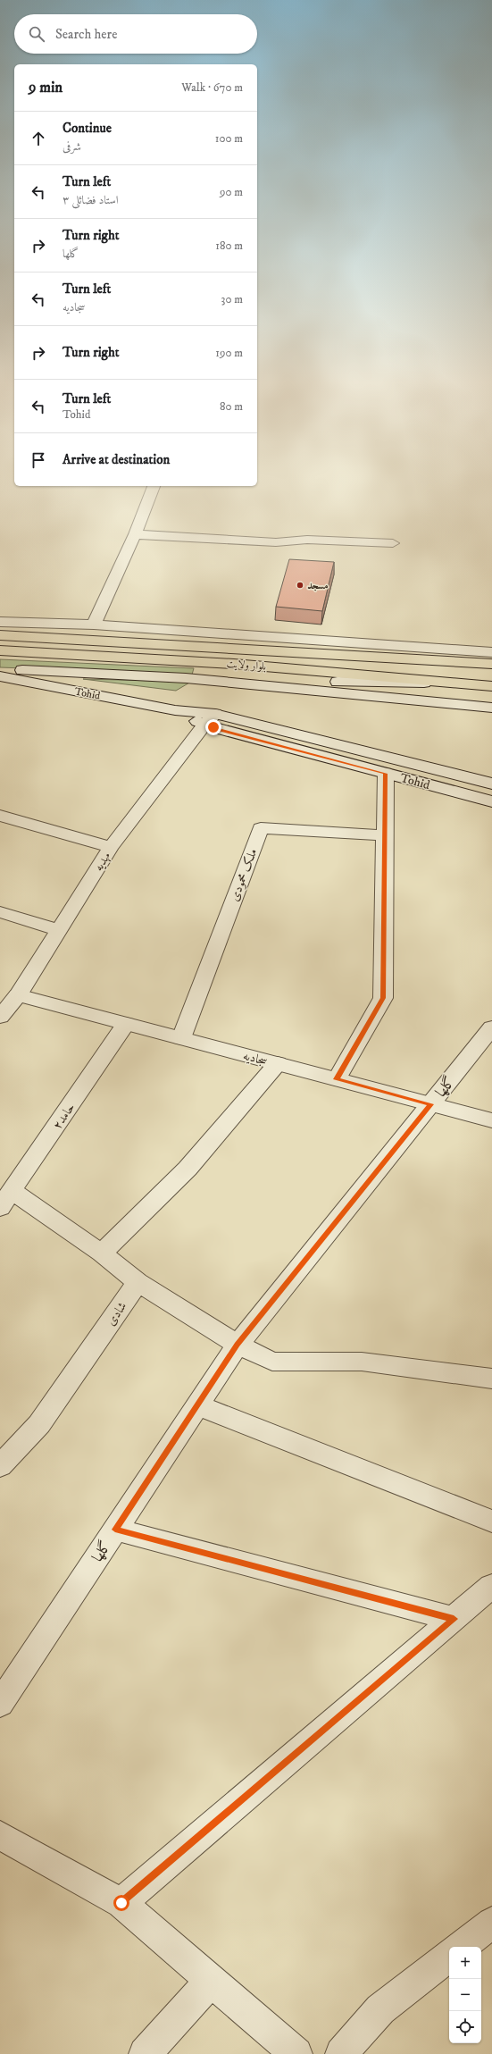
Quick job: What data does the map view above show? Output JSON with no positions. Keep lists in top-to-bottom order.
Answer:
{
  "streets": {
    "main road": ["بلوار ولایت"],
    "street": [
      "Tohid",
      "مهدیه",
      "ملک محمودی",
      "سجادیه",
      "گلها",
      "حامد۲",
      "شادی"
    ]
  },
  "crossings": [
    ["Tohid", "مهدیه"],
    ["مهدیه", "سجادیه"],
    ["ملک محمودی", "سجادیه"],
    ["سجادیه", "گلها"],
    ["سجادیه", "حامد۲"]
  ],
  "places": ["مسجد"],
  "page": {
    "search": "Search here",
    "heading": ["9 min", "Walk · 670 m"],
    "list": [
      ["Continue", "شرفی", "100 m"],
      ["Turn left", "استاد فضائلی ۳", "90 m"],
      ["Turn right", "گلها", "180 m"],
      ["Turn left", "سجادیه", "30 m"],
      ["Turn right", "190 m"],
      ["Turn left", "Tohid", "80 m"],
      "Arrive at destination"
    ],
    "map_buttons": ["+", "−"]
  }
}
